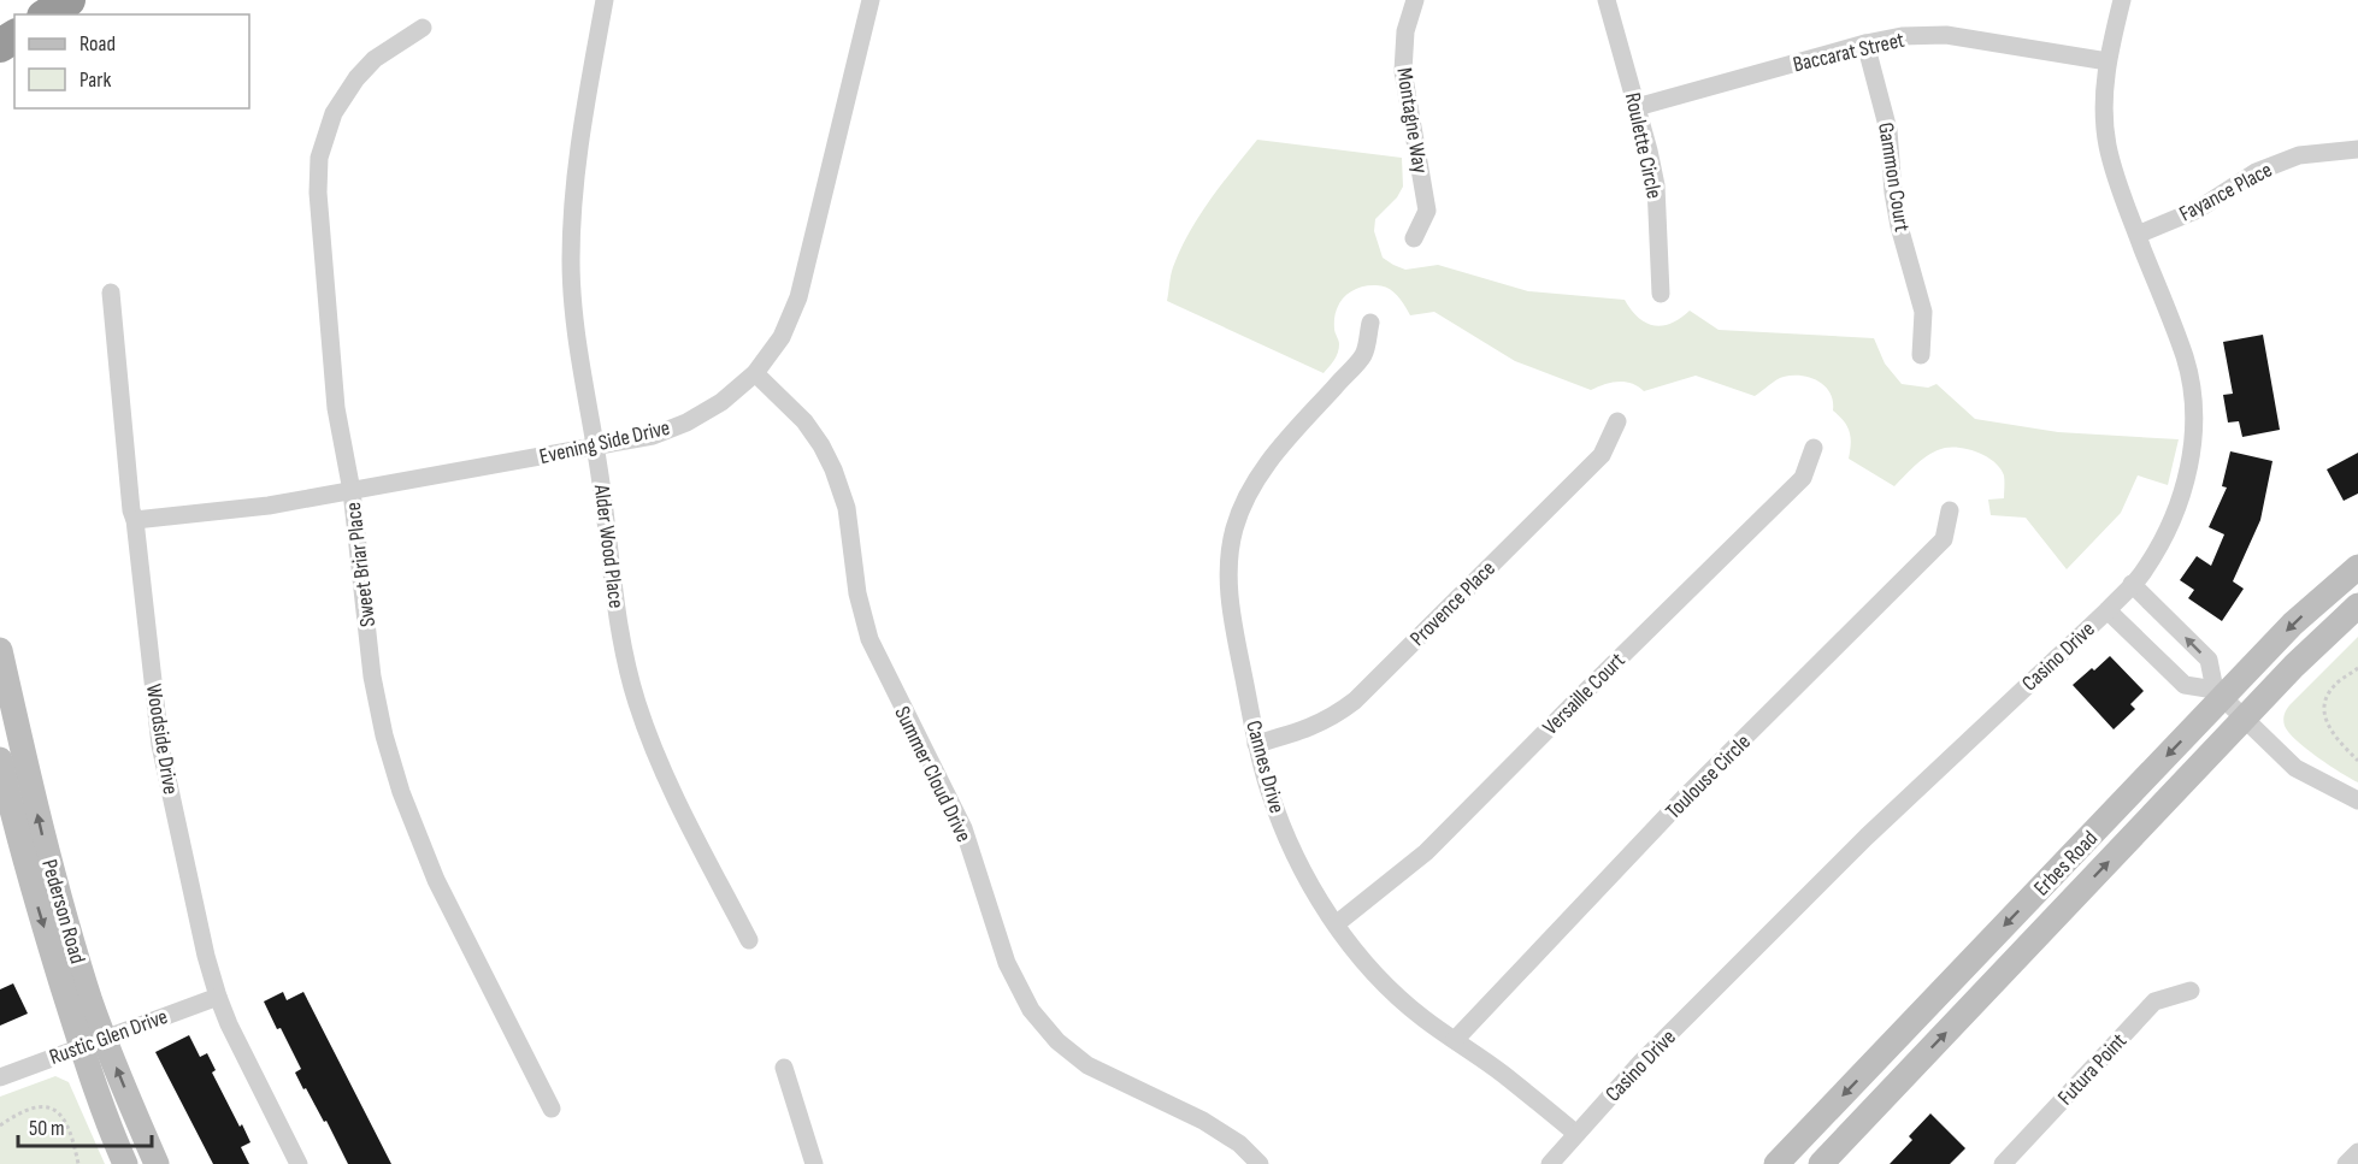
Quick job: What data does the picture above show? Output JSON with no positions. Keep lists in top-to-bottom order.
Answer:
{
  "streets": {
    "main road": ["Erbes Road", "Pederson Road"],
    "street": [
      "Baccarat Street",
      "Montagne Way",
      "Roulette Circle",
      "Gammon Court",
      "Fayance Place",
      "Evening Side Drive",
      "Alder Wood Place",
      "Sweet Briar Place",
      "Provence Place",
      "Casino Drive",
      "Versaille Court",
      "Woodside Drive",
      "Cannes Drive",
      "Summer Cloud Drive",
      "Toulouse Circle",
      "Rustic Glen Drive",
      "Futura Point"
    ]
  },
  "crossings": [
    ["Baccarat Street", "Roulette Circle"],
    ["Baccarat Street", "Gammon Court"],
    ["Baccarat Street", "Casino Drive"],
    ["Fayance Place", "Casino Drive"],
    ["Evening Side Drive", "Alder Wood Place"],
    ["Evening Side Drive", "Sweet Briar Place"],
    ["Evening Side Drive", "Woodside Drive"],
    ["Evening Side Drive", "Summer Cloud Drive"],
    ["Provence Place", "Cannes Drive"],
    ["Casino Drive", "Cannes Drive"],
    ["Versaille Court", "Cannes Drive"],
    ["Woodside Drive", "Rustic Glen Drive"],
    ["Cannes Drive", "Toulouse Circle"],
    ["Pederson Road", "Rustic Glen Drive"]
  ],
  "legend": ["Road", "Park"],
  "scale_bar": "50 m"
}
